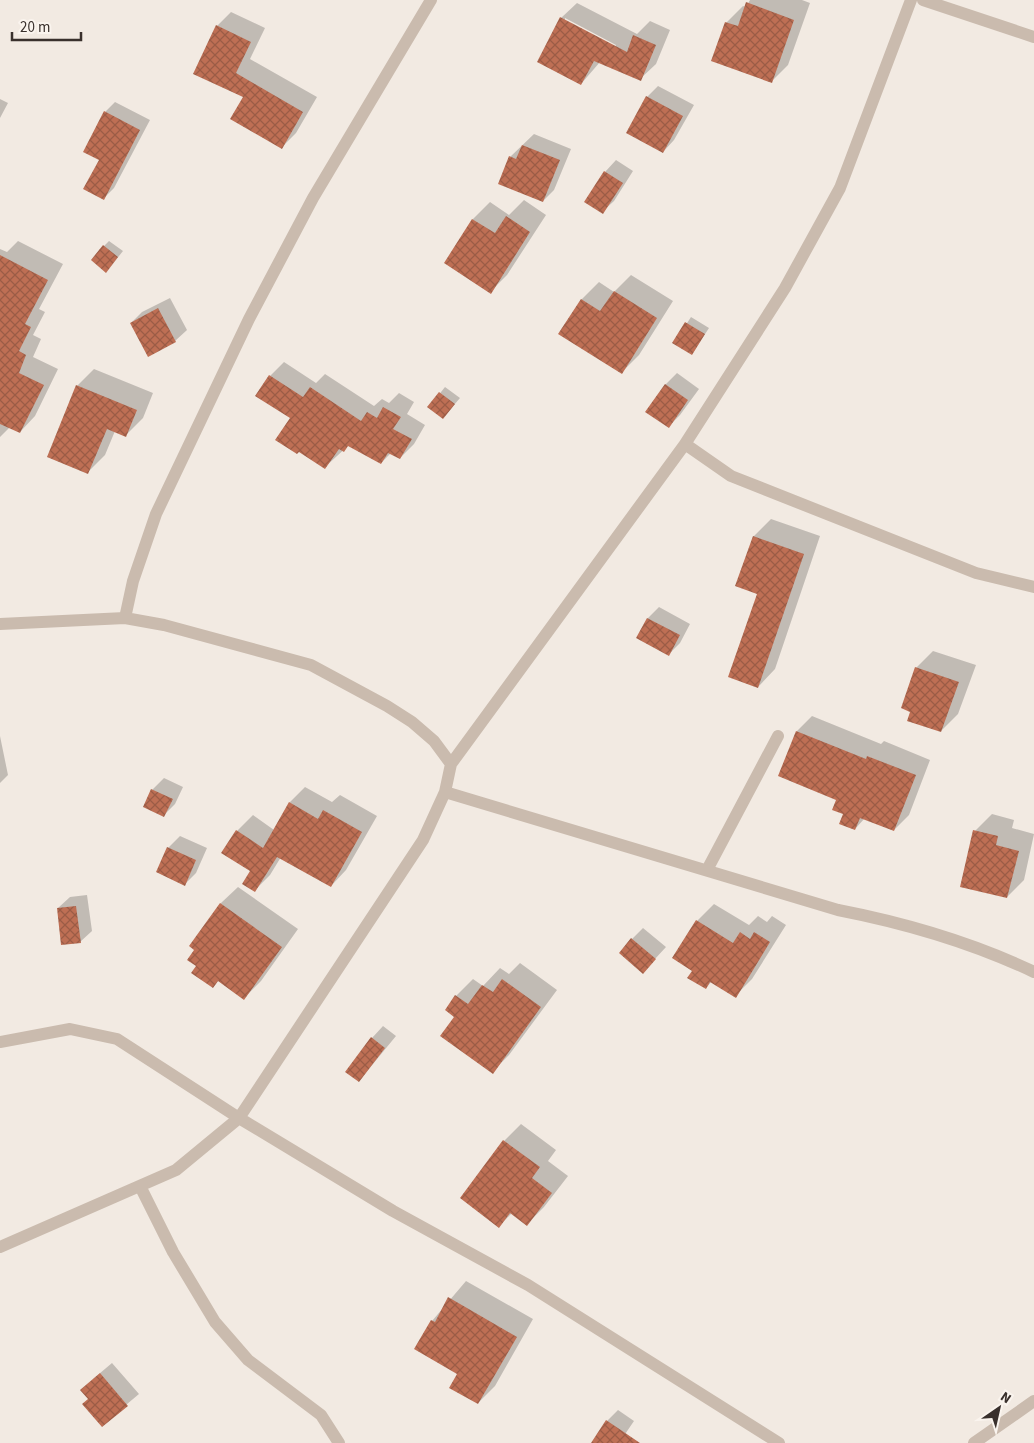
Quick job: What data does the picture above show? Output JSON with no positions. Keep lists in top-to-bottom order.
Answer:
{
  "scale_bar": "20 m",
  "north": "top right"
}
